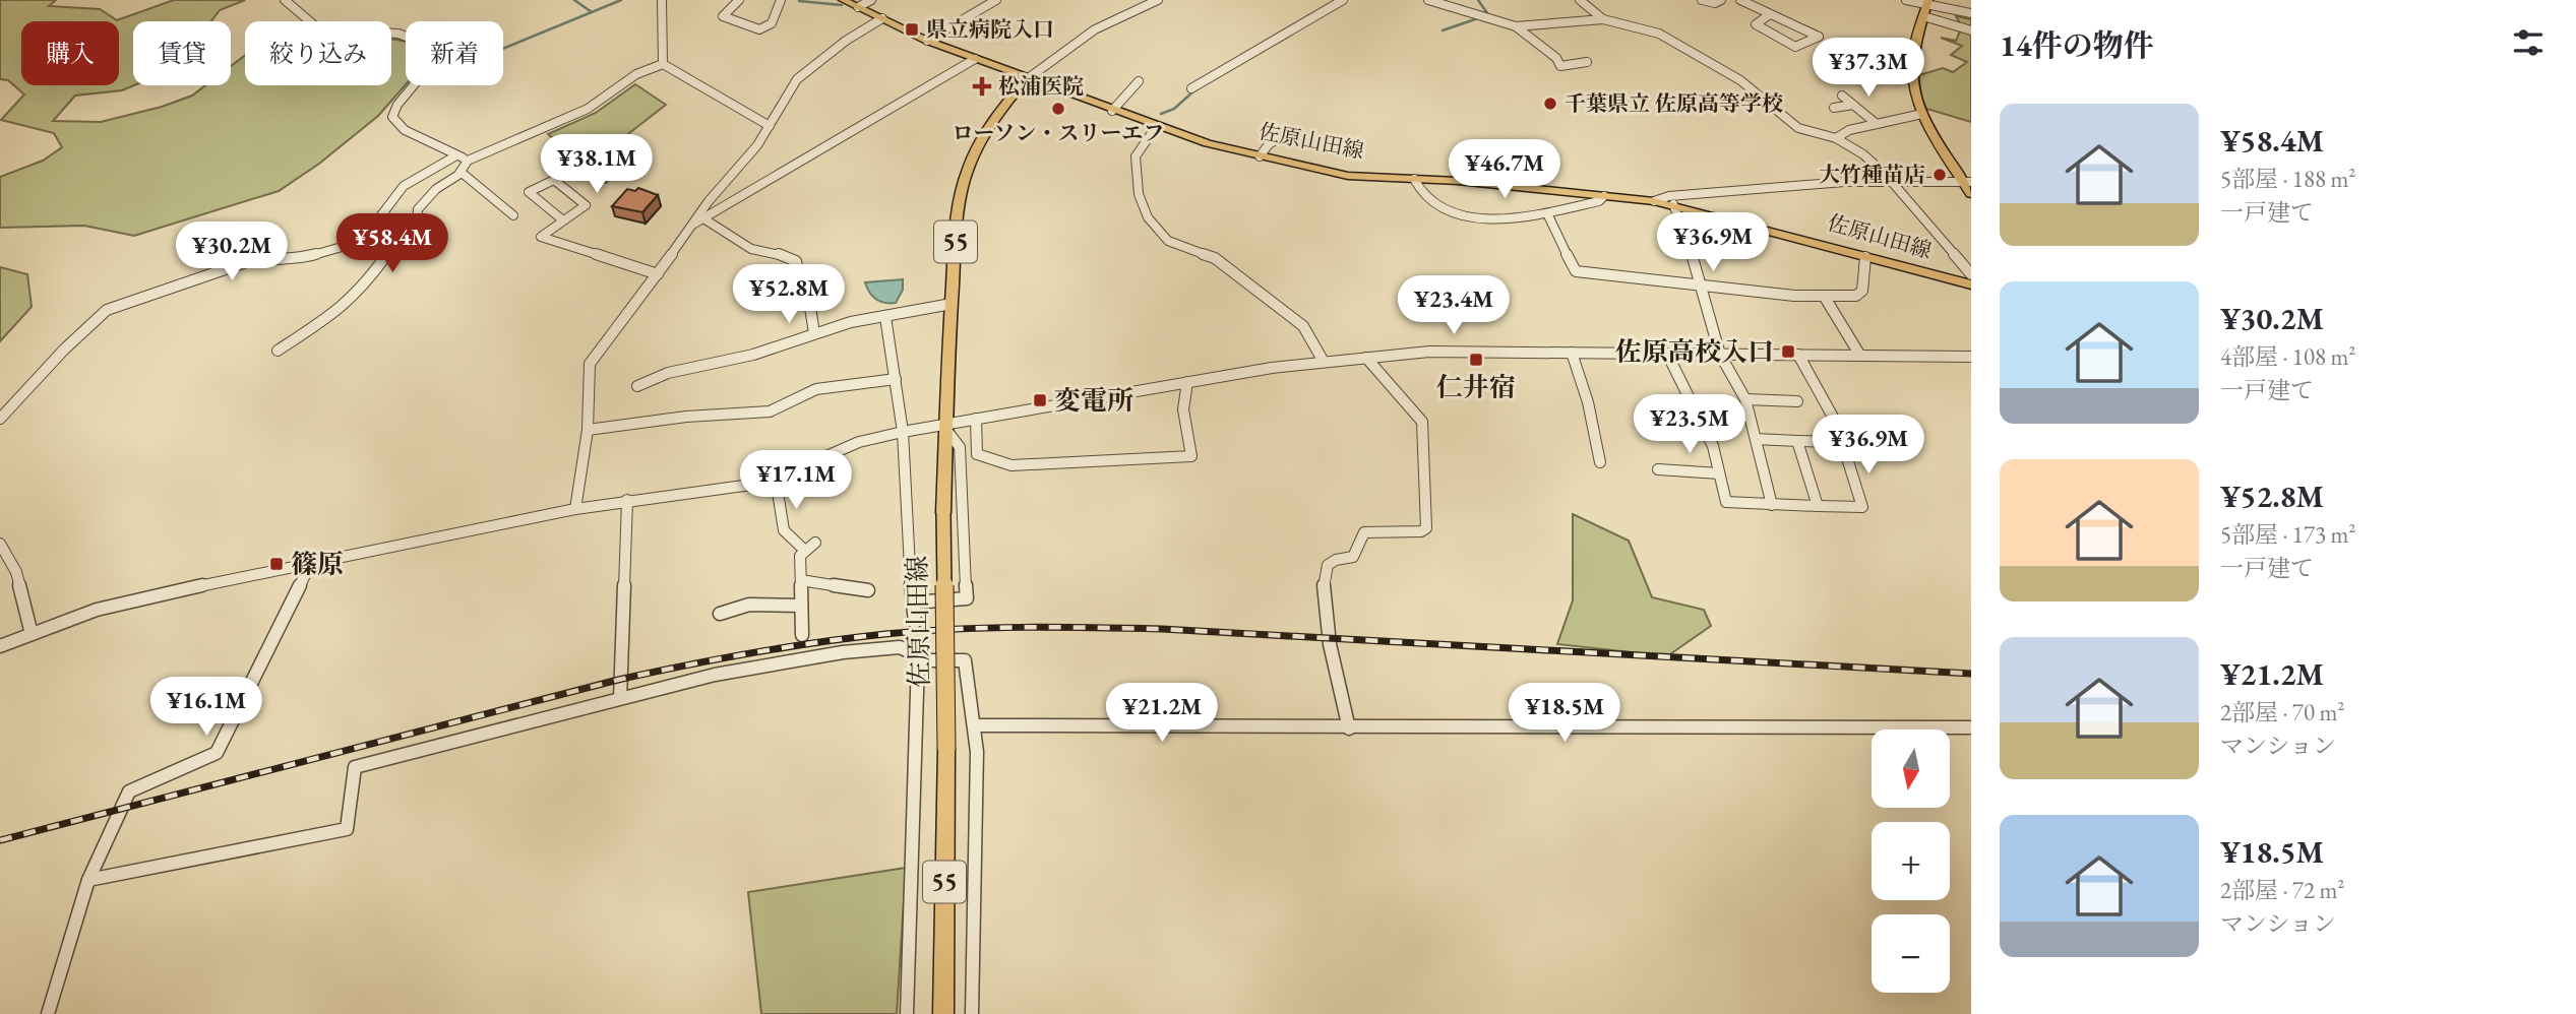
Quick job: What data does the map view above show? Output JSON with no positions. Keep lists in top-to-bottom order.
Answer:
{
  "streets": {
    "main road": ["佐原山田線", "55"]
  },
  "places": {
    "transit": [
      "県立病院入口",
      "佐原高校入口",
      "仁井宿",
      "変電所",
      "篠原"
    ],
    "health": ["松浦医院"],
    "other": ["千葉県立 佐原高等学校", "ローソン・スリーエフ", "大竹種苗店"]
  },
  "north": "bottom",
  "page": {
    "heading": "14件の物件",
    "chip": [
      "購入",
      "賃貸",
      "絞り込み",
      "新着"
    ],
    "price": [
      "¥37.3M",
      "¥38.1M",
      "¥46.7M",
      "¥36.9M",
      "¥58.4M",
      "¥30.2M",
      "¥52.8M",
      "¥23.4M",
      "¥23.5M",
      "¥36.9M",
      "¥17.1M",
      "¥16.1M",
      "¥21.2M",
      "¥18.5M"
    ],
    "list": [
      {
        "name": "¥58.4M",
        "note": "5部屋 · 188 m² · 一戸建て"
      },
      {
        "name": "¥30.2M",
        "note": "4部屋 · 108 m² · 一戸建て"
      },
      {
        "name": "¥52.8M",
        "note": "5部屋 · 173 m² · 一戸建て"
      },
      {
        "name": "¥21.2M",
        "note": "2部屋 · 70 m² · マンション"
      },
      {
        "name": "¥18.5M",
        "note": "2部屋 · 72 m² · マンション"
      }
    ],
    "map_buttons": ["+", "−"]
  }
}
